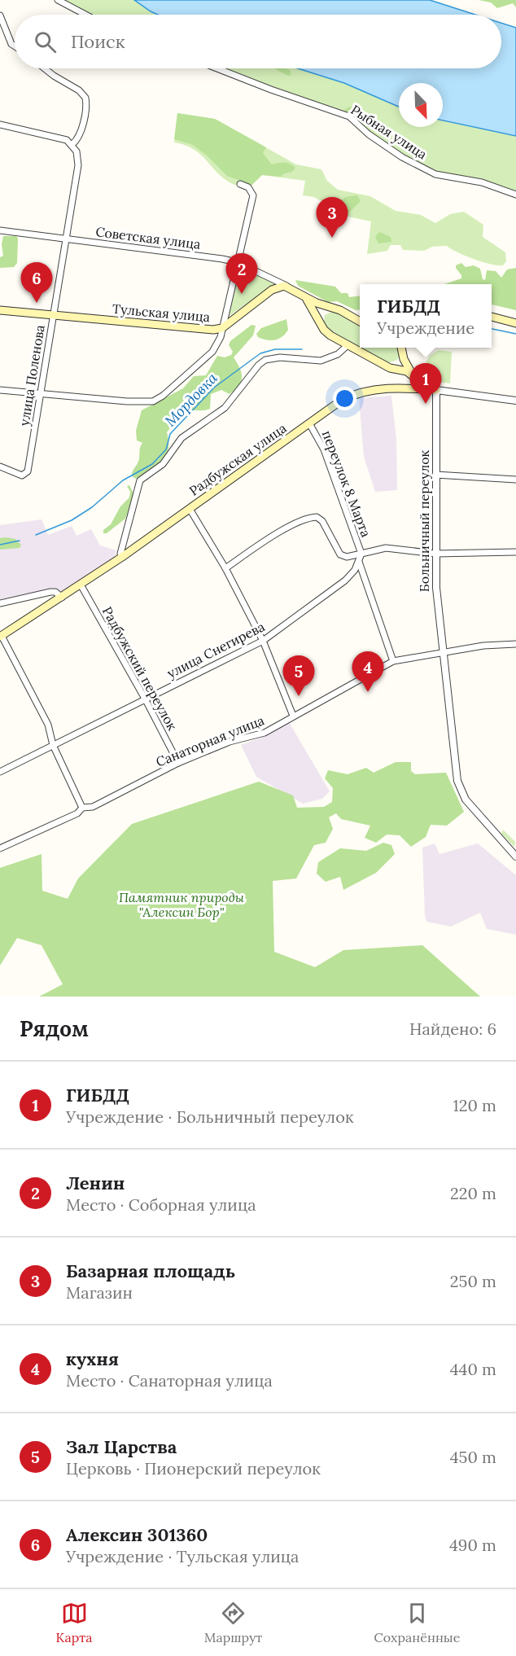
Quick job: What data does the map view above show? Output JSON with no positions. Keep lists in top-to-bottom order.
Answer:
{
  "streets": {
    "main road": ["Тульская улица", "Радбужская улица"],
    "street": [
      "Рыбная улица",
      "Советская улица",
      "улица Поленова",
      "переулок 8 Марта",
      "Больничный переулок",
      "улица Снегирева",
      "Радбужский переулок",
      "Санаторная улица"
    ]
  },
  "crossings": [
    ["Советская улица", "Тульская улица"],
    ["Советская улица", "улица Поленова"],
    ["Тульская улица", "улица Поленова"],
    ["Радбужская улица", "переулок 8 Марта"],
    ["Радбужская улица", "Больничный переулок"],
    ["Радбужская улица", "Радбужский переулок"],
    ["переулок 8 Марта", "улица Снегирева"],
    ["Больничный переулок", "Санаторная улица"],
    ["улица Снегирева", "Радбужский переулок"],
    ["Радбужский переулок", "Санаторная улица"]
  ],
  "water": ["Мордовка"],
  "parks": ["Памятник природы \"Алексин Бор\""],
  "north": "bottom right",
  "page": {
    "search": "Поиск",
    "pins": [
      "3",
      "2",
      "6",
      "1",
      "4",
      "5"
    ],
    "popup": ["ГИБДД", "Учреждение"],
    "heading": ["Рядом", "Найдено: 6"],
    "list": [
      {
        "mark": "1",
        "name": "ГИБДД",
        "note": "Учреждение · Больничный переулок",
        "value": "120 m"
      },
      {
        "mark": "2",
        "name": "Ленин",
        "note": "Место · Соборная улица",
        "value": "220 m"
      },
      {
        "mark": "3",
        "name": "Базарная площадь",
        "note": "Магазин",
        "value": "250 m"
      },
      {
        "mark": "4",
        "name": "кухня",
        "note": "Место · Санаторная улица",
        "value": "440 m"
      },
      {
        "mark": "5",
        "name": "Зал Царства",
        "note": "Церковь · Пионерский переулок",
        "value": "450 m"
      },
      {
        "mark": "6",
        "name": "Алексин 301360",
        "note": "Учреждение · Тульская улица",
        "value": "490 m"
      }
    ],
    "nav": ["Карта", "Маршрут", "Сохранённые"]
  }
}
